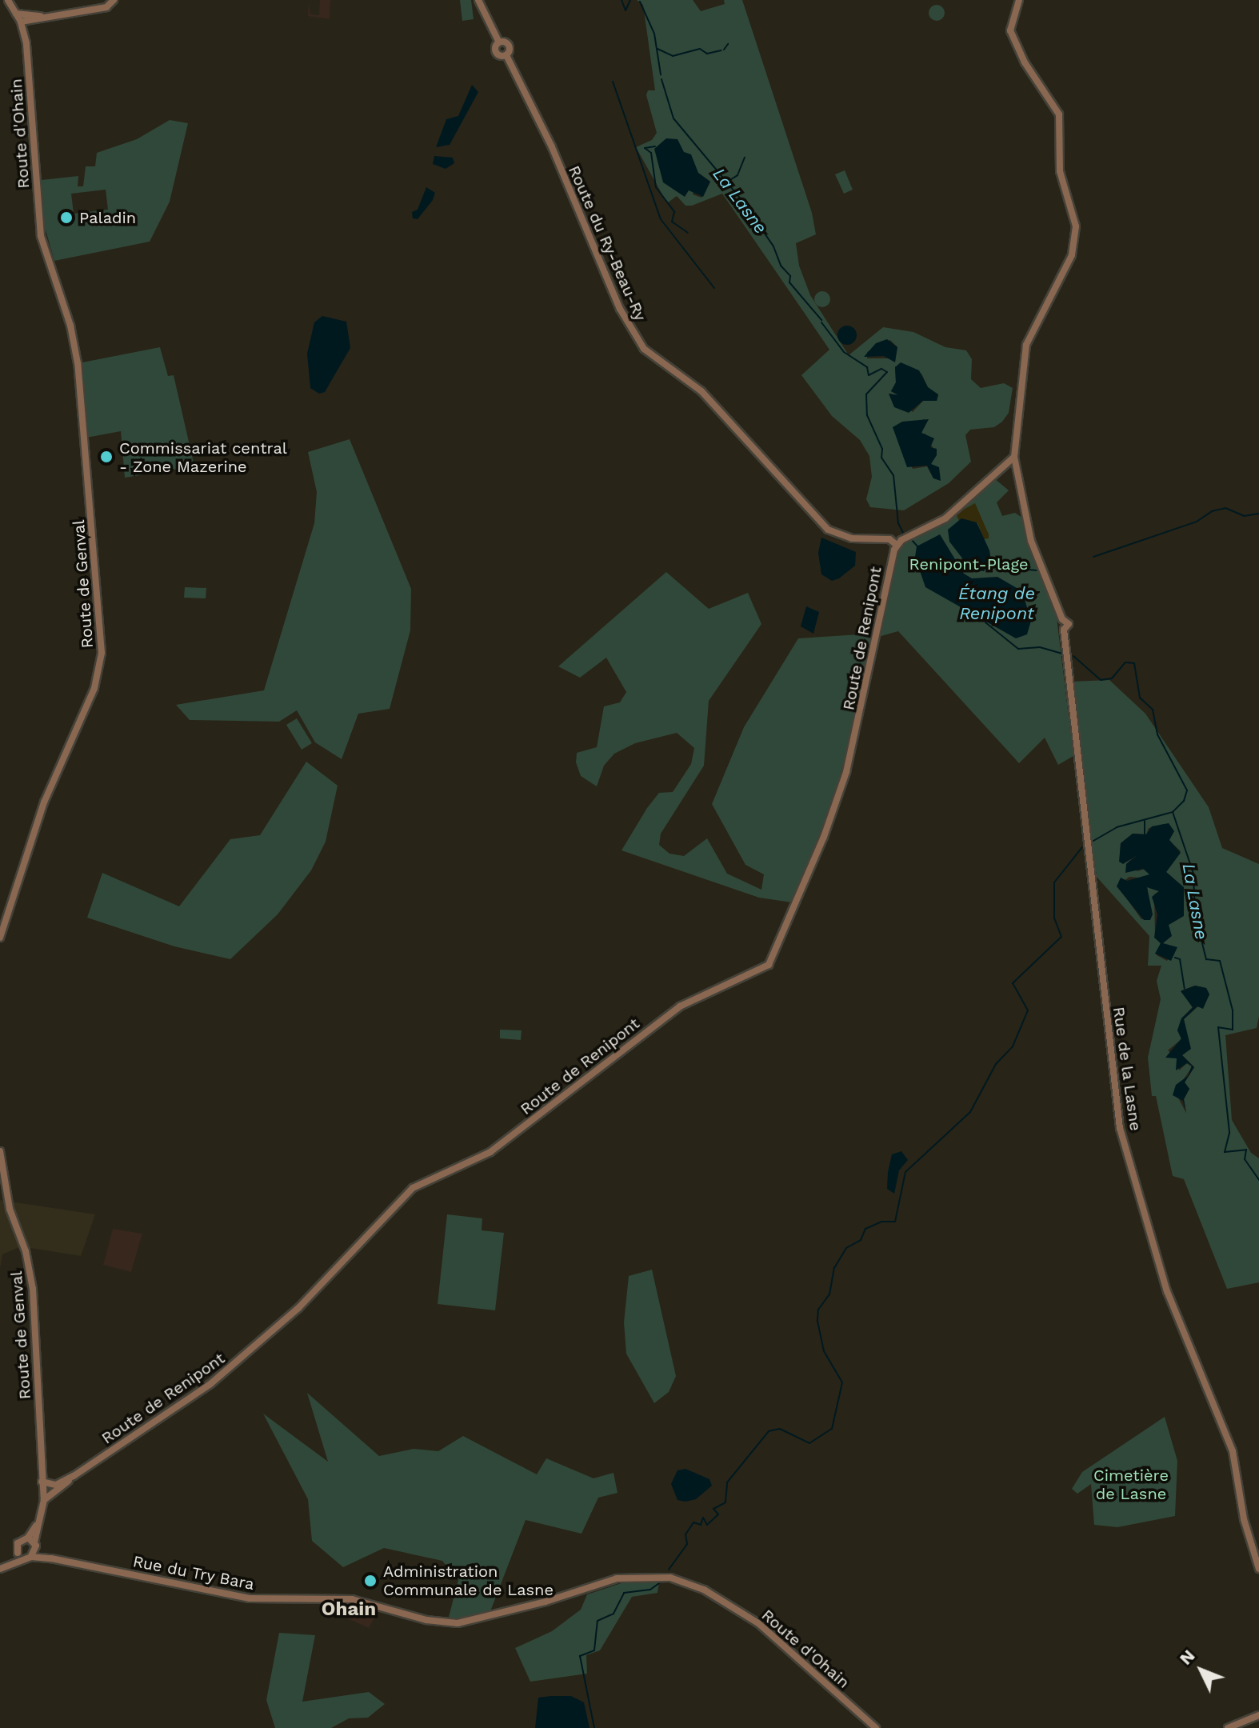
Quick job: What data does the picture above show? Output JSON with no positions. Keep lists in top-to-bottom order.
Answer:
{
  "streets": {
    "street": [
      "Route d'Ohain",
      "Route du Ry-Beau-Ry",
      "Route de Genval",
      "Route de Renipont",
      "Rue de la Lasne",
      "Rue du Try Bara"
    ]
  },
  "crossings": [
    ["Route d'Ohain", "Route de Genval"],
    ["Route d'Ohain", "Rue du Try Bara"],
    ["Route du Ry-Beau-Ry", "Route de Renipont"],
    ["Route de Genval", "Route de Renipont"],
    ["Route de Genval", "Rue du Try Bara"]
  ],
  "districts": ["Ohain"],
  "water": ["La Lasne", "Étang de Renipont"],
  "parks": ["Renipont-Plage", "Cimetière de Lasne"],
  "places": ["Paladin", "Commissariat central - Zone Mazerine", "Administration Communale de Lasne"],
  "north": "top left"
}
